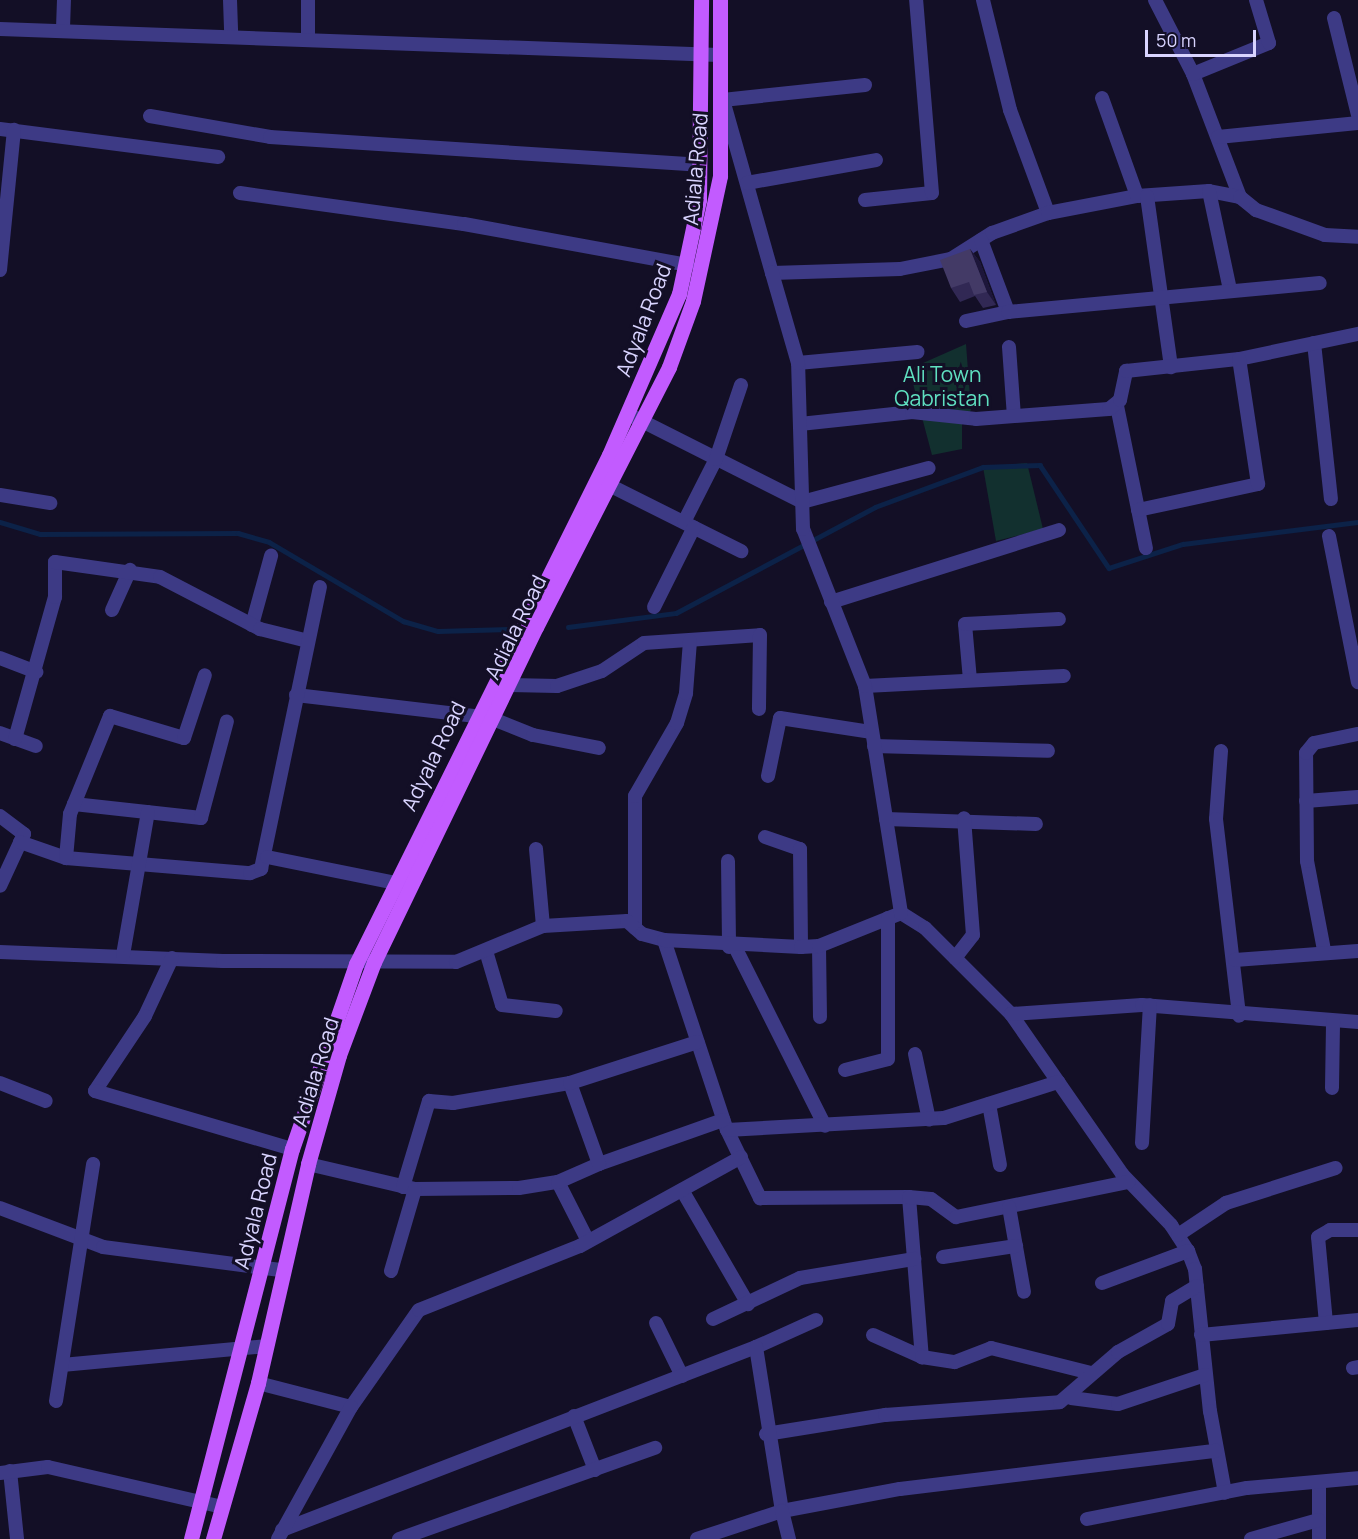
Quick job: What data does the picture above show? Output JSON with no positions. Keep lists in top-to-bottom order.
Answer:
{
  "streets": {
    "main road": ["Adiala Road", "Adyala Road"]
  },
  "parks": ["Ali Town Qabristan"],
  "scale_bar": "50 m"
}
